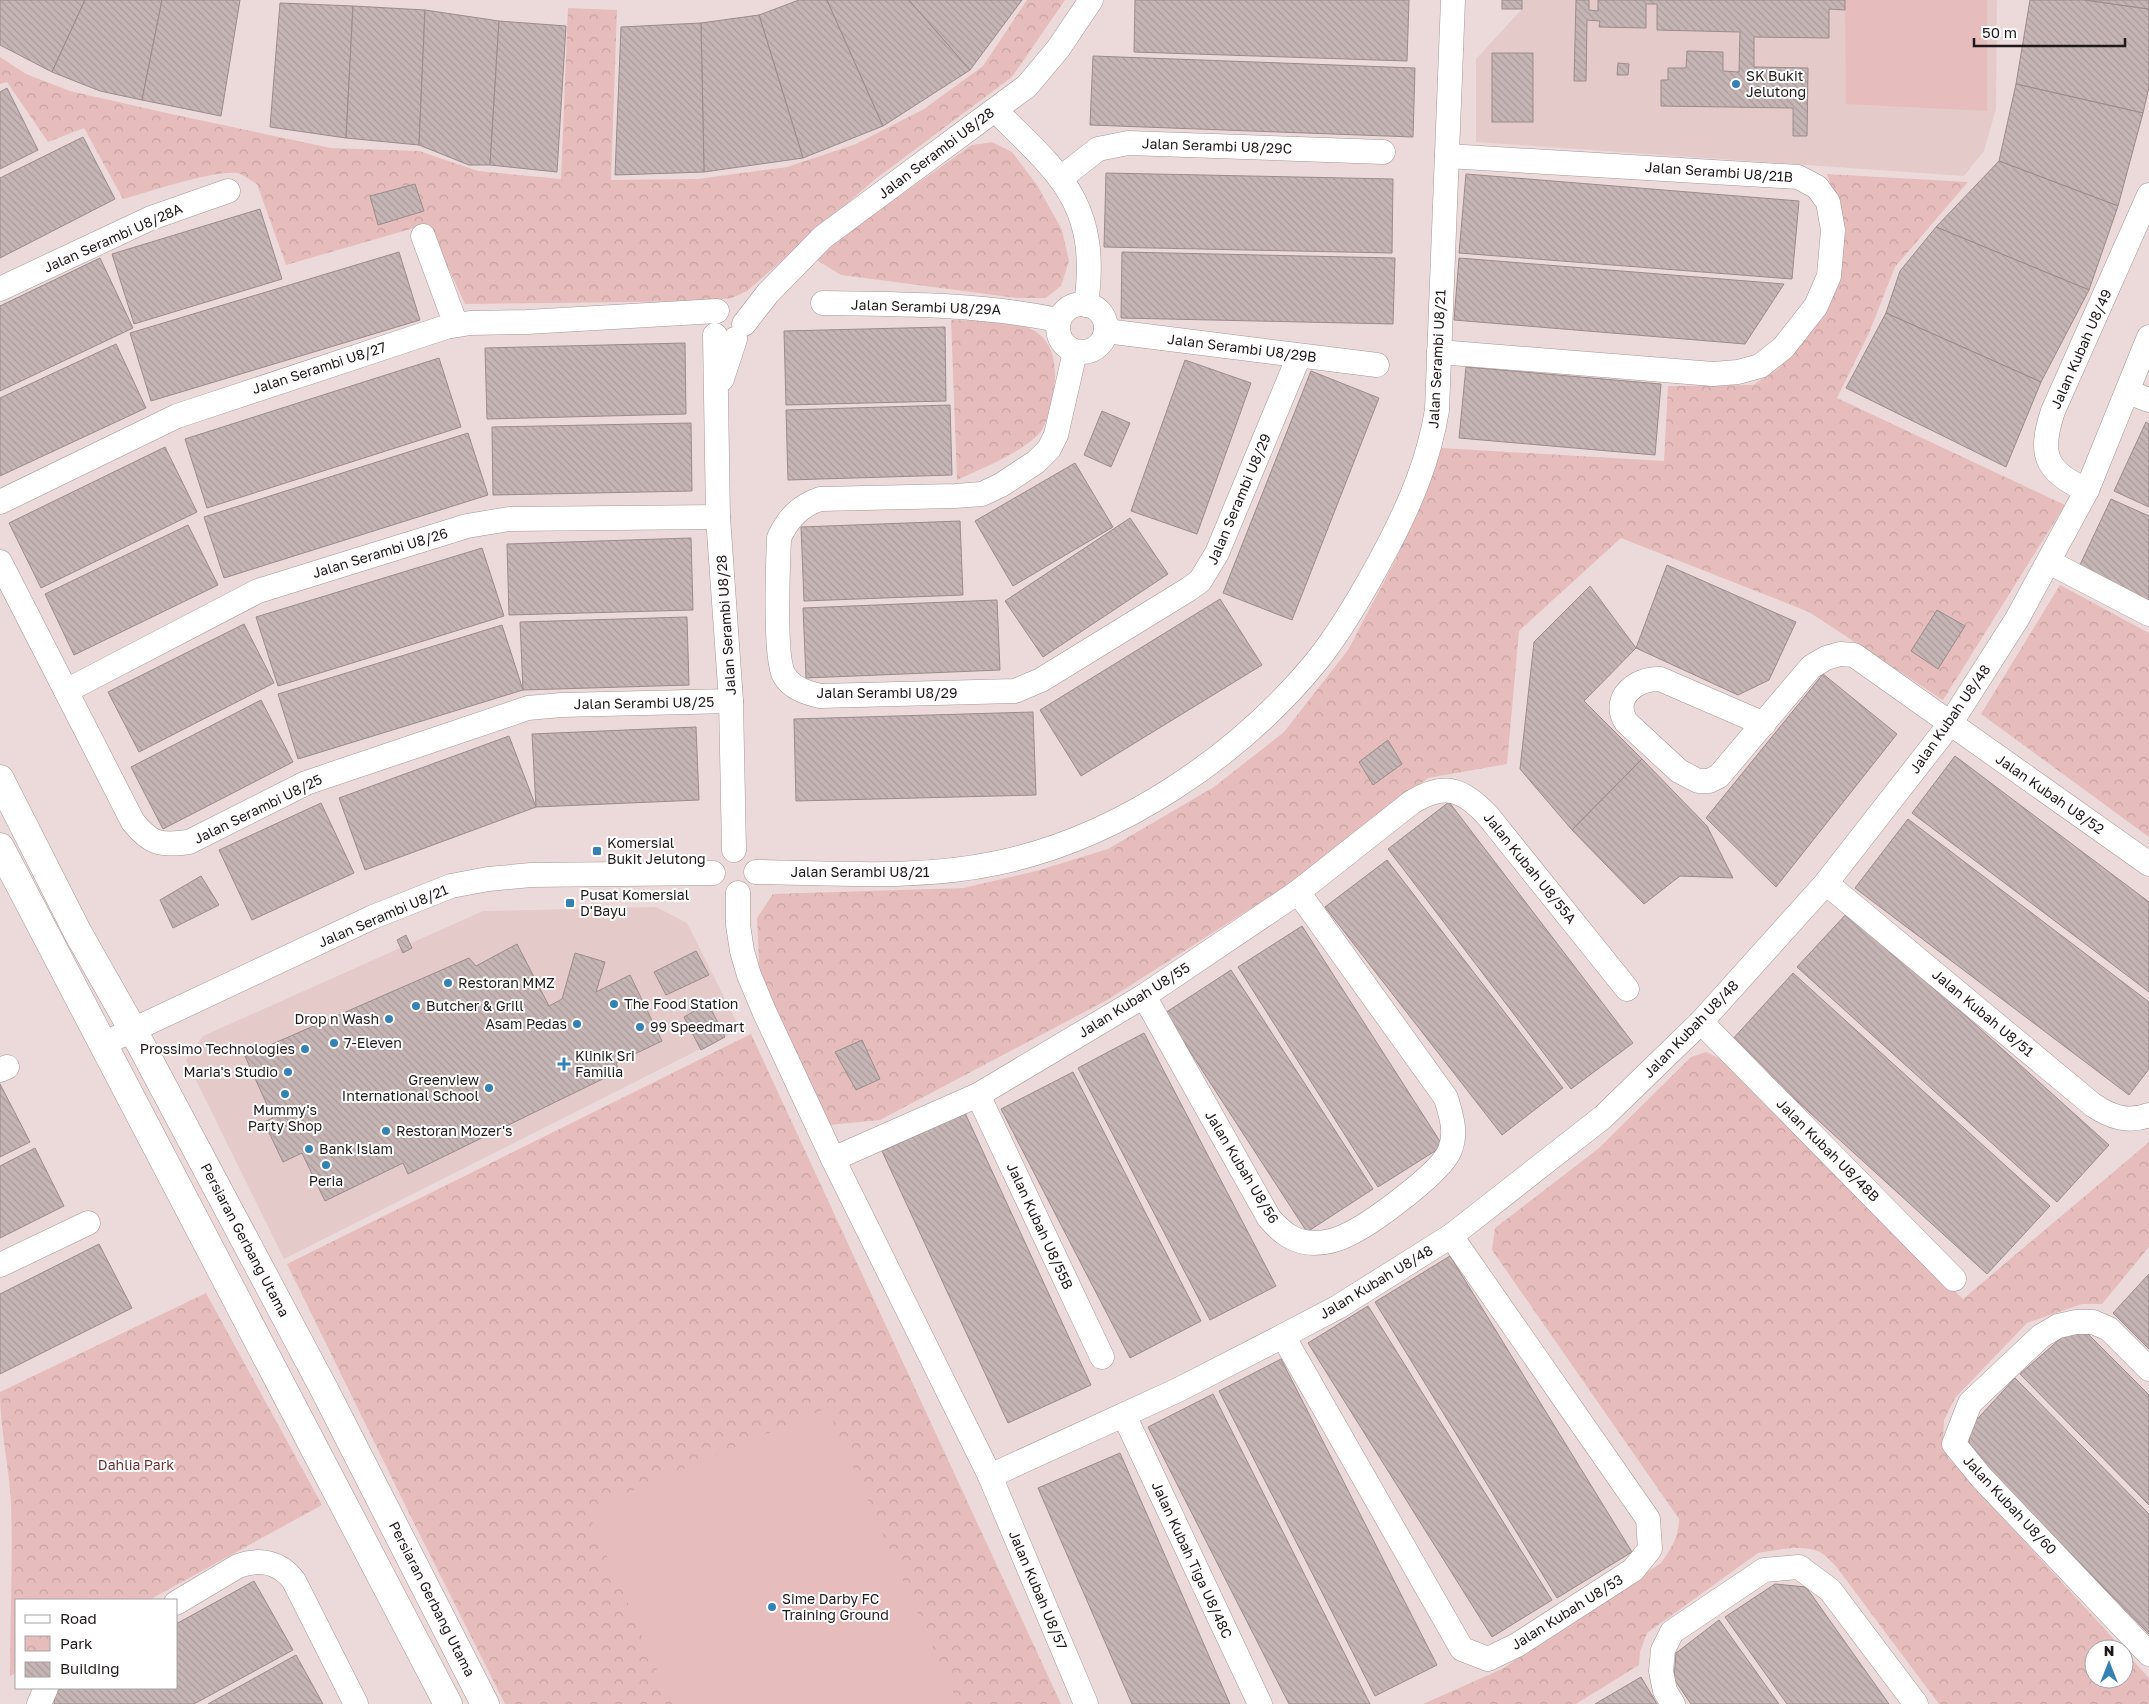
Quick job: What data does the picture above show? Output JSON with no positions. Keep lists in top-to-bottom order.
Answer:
{
  "streets": {
    "main road": ["Persiaran Gerbang Utama"],
    "street": [
      "Jalan Serambi U8/29C",
      "Jalan Serambi U8/28",
      "Jalan Serambi U8/21B",
      "Jalan Serambi U8/28A",
      "Jalan Serambi U8/29A",
      "Jalan Serambi U8/29B",
      "Jalan Kubah U8/49",
      "Jalan Serambi U8/21",
      "Jalan Serambi U8/27",
      "Jalan Serambi U8/29",
      "Jalan Serambi U8/26",
      "Jalan Serambi U8/25",
      "Jalan Kubah U8/48",
      "Jalan Kubah U8/52",
      "Jalan Kubah U8/55A",
      "Jalan Kubah U8/55",
      "Jalan Kubah U8/51",
      "Jalan Kubah U8/48B",
      "Jalan Kubah U8/56",
      "Jalan Kubah U8/55B",
      "Jalan Kubah U8/60",
      "Jalan Kubah Tiga U8/48C",
      "Jalan Kubah U8/57",
      "Jalan Kubah U8/53"
    ]
  },
  "crossings": [
    ["Jalan Serambi U8/28", "Jalan Serambi U8/21"],
    ["Jalan Serambi U8/28", "Jalan Serambi U8/27"],
    ["Jalan Serambi U8/28", "Jalan Serambi U8/26"],
    ["Jalan Serambi U8/28", "Jalan Serambi U8/25"],
    ["Jalan Serambi U8/28", "Jalan Kubah U8/57"],
    ["Jalan Serambi U8/21B", "Jalan Serambi U8/21"],
    ["Jalan Serambi U8/29A", "Jalan Serambi U8/29B"],
    ["Jalan Serambi U8/29A", "Jalan Serambi U8/29"],
    ["Jalan Serambi U8/29B", "Jalan Serambi U8/29"],
    ["Jalan Kubah U8/49", "Jalan Kubah U8/48"],
    ["Jalan Serambi U8/21", "Persiaran Gerbang Utama"],
    ["Jalan Serambi U8/21", "Jalan Kubah U8/57"],
    ["Jalan Serambi U8/26", "Jalan Serambi U8/25"],
    ["Jalan Kubah U8/48", "Jalan Kubah U8/52"],
    ["Jalan Kubah U8/48", "Jalan Kubah U8/51"],
    ["Jalan Kubah U8/48", "Jalan Kubah U8/48B"],
    ["Jalan Kubah U8/48", "Jalan Kubah Tiga U8/48C"],
    ["Jalan Kubah U8/48", "Jalan Kubah U8/57"],
    ["Jalan Kubah U8/48", "Jalan Kubah U8/53"],
    ["Jalan Kubah U8/55A", "Jalan Kubah U8/55"],
    ["Jalan Kubah U8/55", "Jalan Kubah U8/56"],
    ["Jalan Kubah U8/55", "Jalan Kubah U8/55B"],
    ["Jalan Kubah U8/55", "Jalan Kubah U8/57"]
  ],
  "parks": ["Dahlia Park"],
  "places": {
    "other": [
      "SK Bukit Jelutong",
      "Restoran MMZ",
      "The Food Station",
      "Butcher & Grill",
      "Drop n Wash",
      "Asam Pedas",
      "99 Speedmart",
      "7-Eleven",
      "Prossimo Technologies",
      "Maria's Studio",
      "Greenview International School",
      "Mummy's Party Shop",
      "Restoran Mozer's",
      "Bank Islam",
      "Peria",
      "Sime Darby FC Training Ground"
    ],
    "transit": ["Komersial Bukit Jelutong", "Pusat Komersial D'Bayu"],
    "health": ["Klinik Sri Familia"]
  },
  "legend": ["Road", "Park", "Building"],
  "scale_bar": "50 m",
  "north": "top"
}
